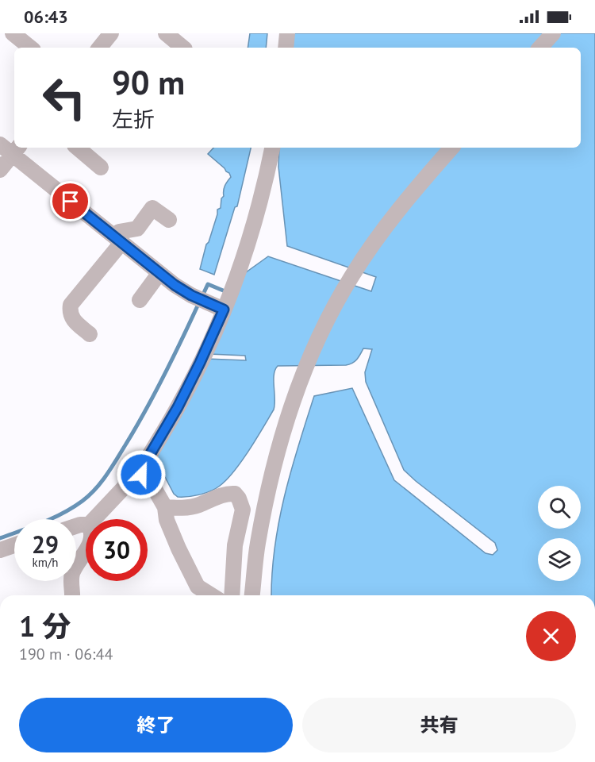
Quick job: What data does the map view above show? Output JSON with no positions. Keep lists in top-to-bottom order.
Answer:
{
  "page": {
    "status": "06:43",
    "turn": ["90 m", "左折"],
    "speed": "29 km/h",
    "limit": "30",
    "heading": ["1 分", "190 m · 06:44"],
    "buttons": ["終了", "共有"]
  }
}
